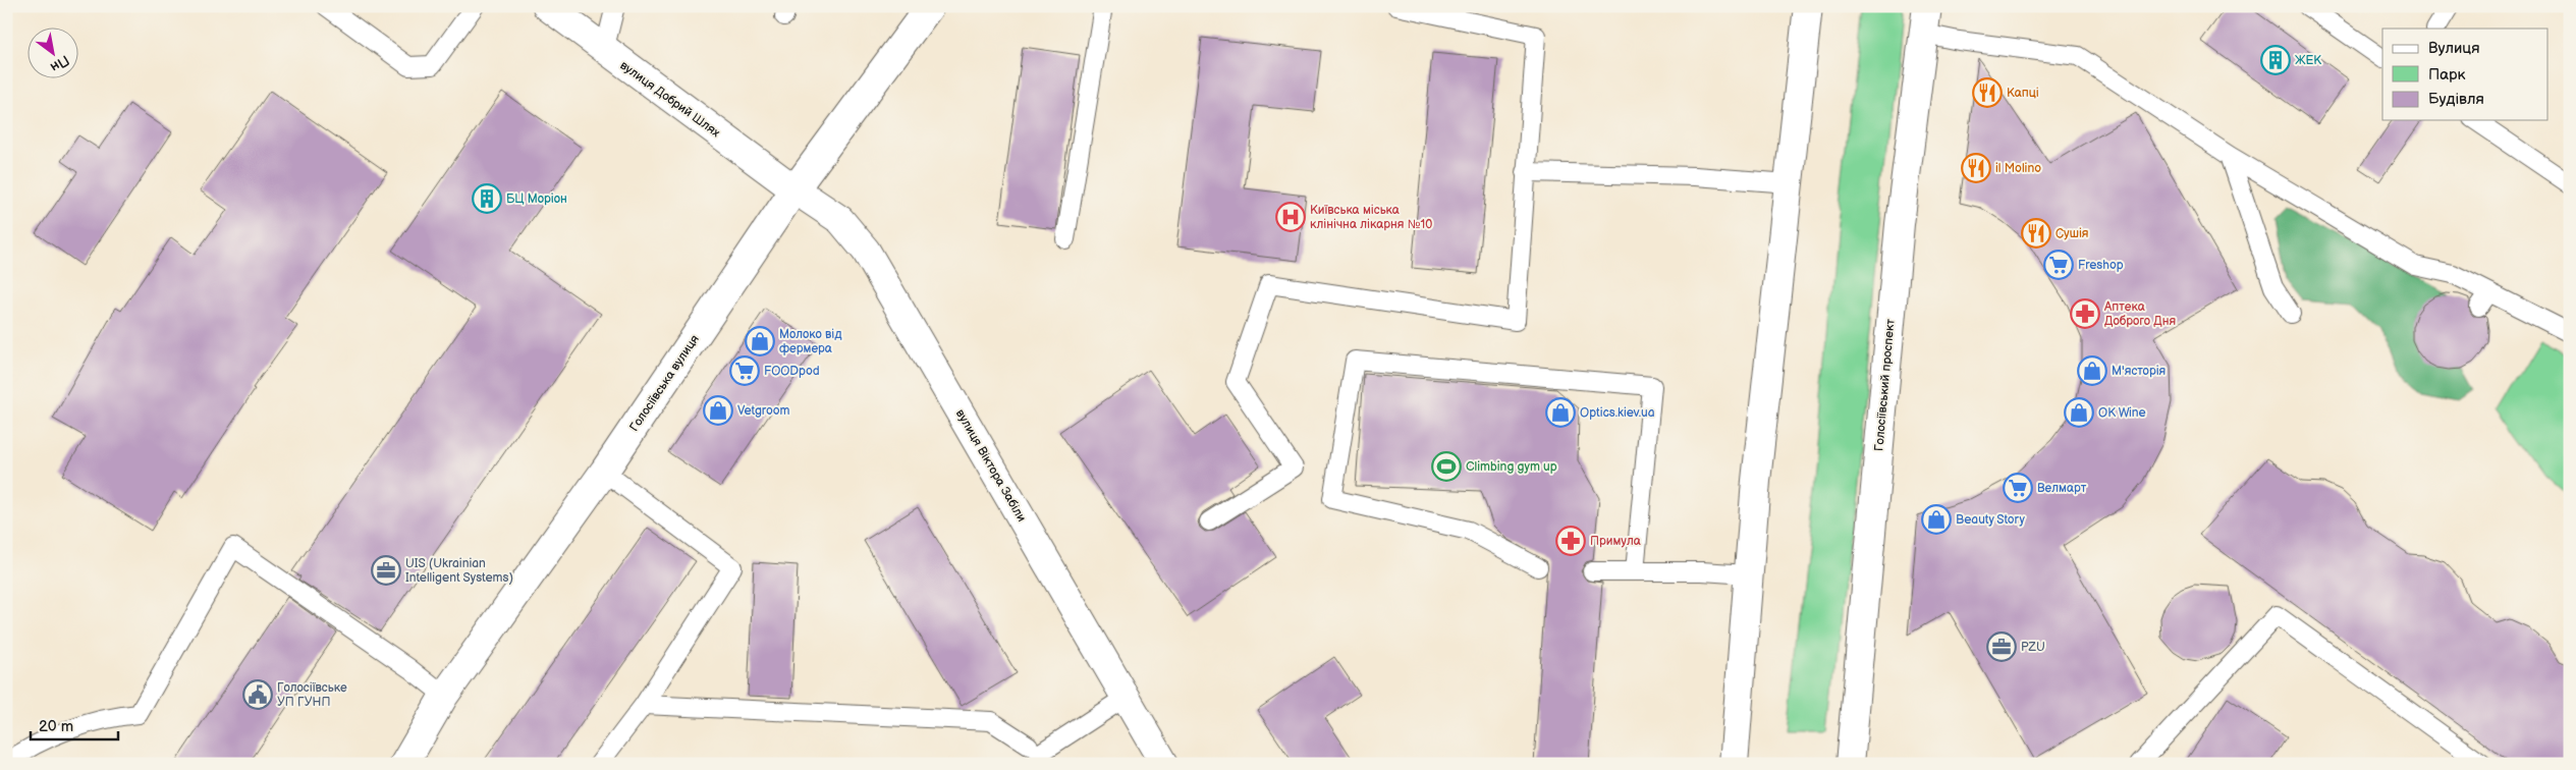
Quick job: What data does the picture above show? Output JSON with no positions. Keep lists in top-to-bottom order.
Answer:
{
  "streets": {
    "main road": [
      "вулиця Добрий Шлях",
      "Голосіївська вулиця",
      "Голосіївський проспект",
      "вулиця Віктора Забіли"
    ]
  },
  "crossings": [
    ["вулиця Добрий Шлях", "Голосіївська вулиця"],
    ["вулиця Добрий Шлях", "вулиця Віктора Забіли"],
    ["Голосіївська вулиця", "вулиця Віктора Забіли"]
  ],
  "places": {
    "building": ["ЖЕК", "БЦ Моріон"],
    "restaurant": ["Капці", "il Molino", "Сушія"],
    "hospital": ["Київська міська клінічна лікарня №10"],
    "supermarket": ["Freshop", "FOODpod", "Велмарт"],
    "pharmacy": ["Аптека Доброго Дня", "Примула"],
    "shop": [
      "Молоко від фермера",
      "М'ясторія",
      "Vetgroom",
      "Optics.kiev.ua",
      "OK Wine",
      "Beauty Story"
    ],
    "sports": ["Climbing gym up"],
    "office": ["UIS (Ukrainian Intelligent Systems)", "PZU"],
    "public building": ["Голосіївське УП ГУНП"]
  },
  "legend": ["Вулиця", "Парк", "Будівля"],
  "scale_bar": "20 m",
  "north": "bottom right"
}
